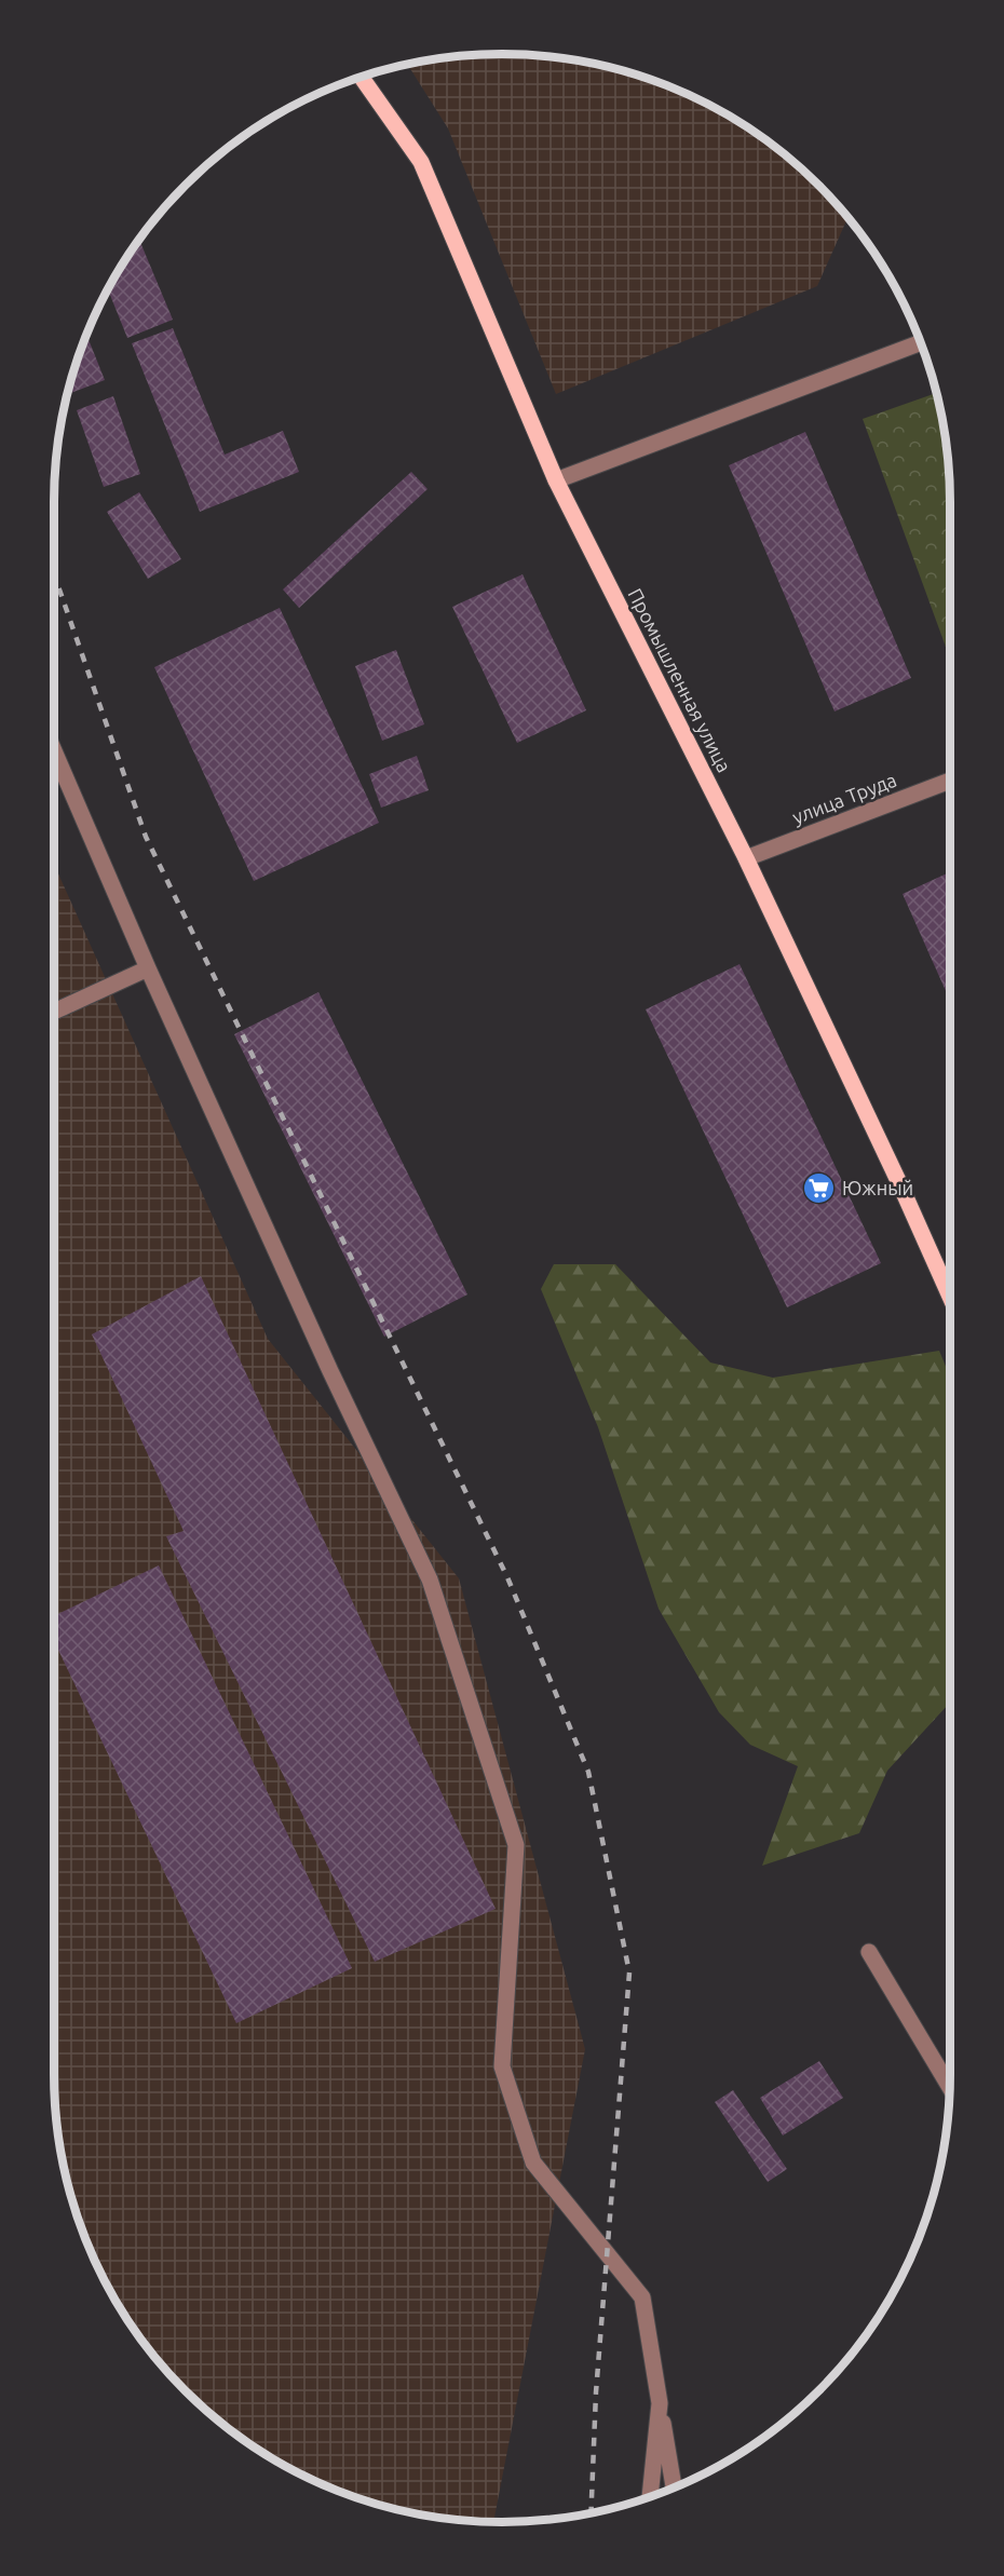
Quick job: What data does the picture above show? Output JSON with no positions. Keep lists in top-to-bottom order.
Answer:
{
  "streets": {
    "main road": ["Промышленная улица"],
    "street": ["улица Труда"]
  },
  "crossings": [
    ["Промышленная улица", "улица Труда"]
  ],
  "places": {
    "supermarket": ["Южный"]
  }
}
